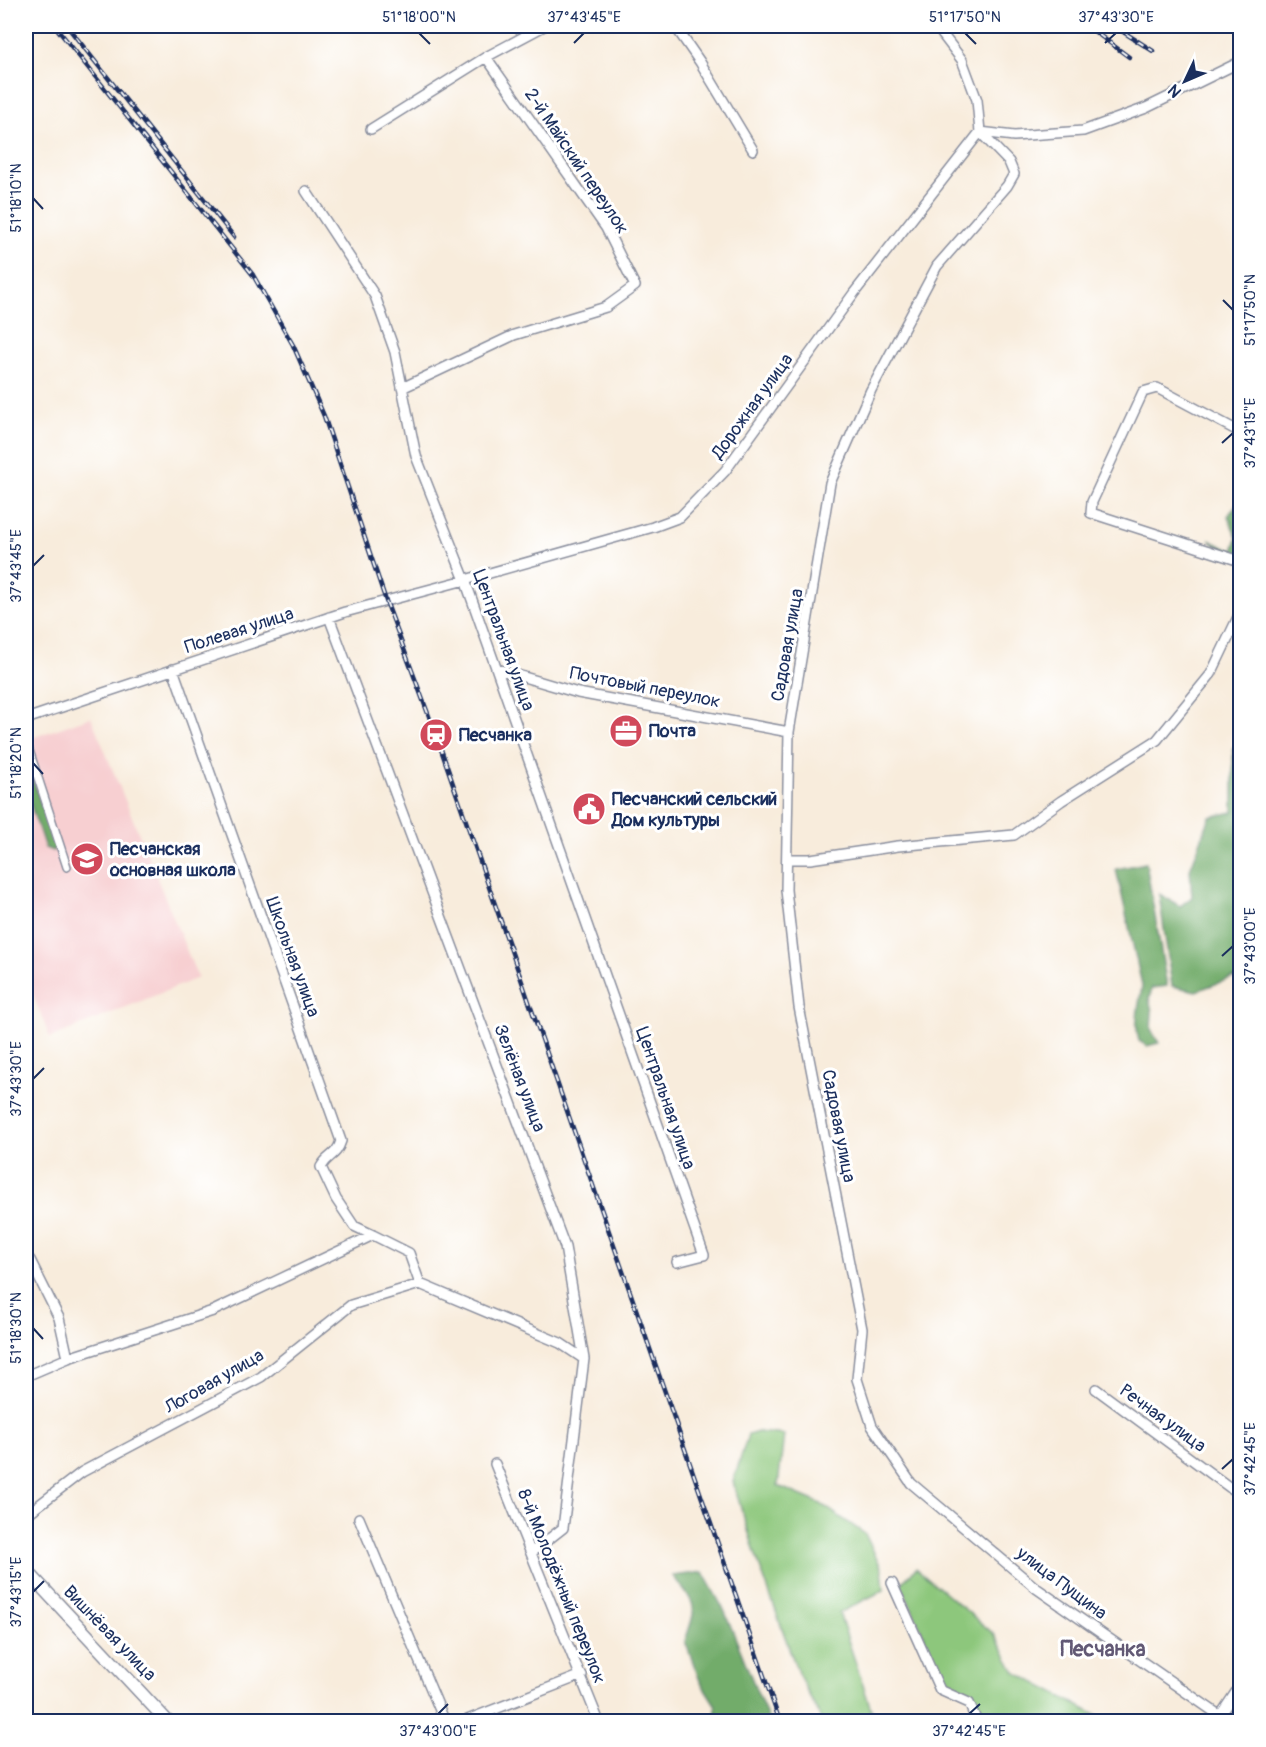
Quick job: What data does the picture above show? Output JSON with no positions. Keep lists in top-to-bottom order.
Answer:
{
  "streets": {
    "street": [
      "2-й Майский переулок",
      "Дорожная улица",
      "Полевая улица",
      "Центральная улица",
      "Садовая улица",
      "Почтовый переулок",
      "Школьная улица",
      "Зелёная улица",
      "Логовая улица",
      "Речная улица",
      "улица Пущина",
      "8-й Молодёжный переулок",
      "Вишнёвая улица"
    ]
  },
  "crossings": [
    ["2-й Майский переулок", "Центральная улица"],
    ["Дорожная улица", "Полевая улица"],
    ["Дорожная улица", "Центральная улица"],
    ["Дорожная улица", "Садовая улица"],
    ["Полевая улица", "Центральная улица"],
    ["Полевая улица", "Школьная улица"],
    ["Полевая улица", "Зелёная улица"],
    ["Центральная улица", "Почтовый переулок"],
    ["Садовая улица", "Почтовый переулок"],
    ["Садовая улица", "улица Пущина"],
    ["Зелёная улица", "8-й Молодёжный переулок"]
  ],
  "districts": ["Песчанка"],
  "places": {
    "office": ["Почта"],
    "station": ["Песчанка"],
    "public building": ["Песчанский сельский Дом культуры"],
    "school or university": ["Песчанская основная школа"]
  },
  "north": "bottom left",
  "coordinates": [
    "51°18'00\"N",
    "37°43'45\"E",
    "51°17'50\"N",
    "37°43'30\"E",
    "51°18'10\"N",
    "37°43'15\"E",
    "51°18'20\"N",
    "37°43'00\"E",
    "51°18'30\"N",
    "37°42'45\"E"
  ]
}
